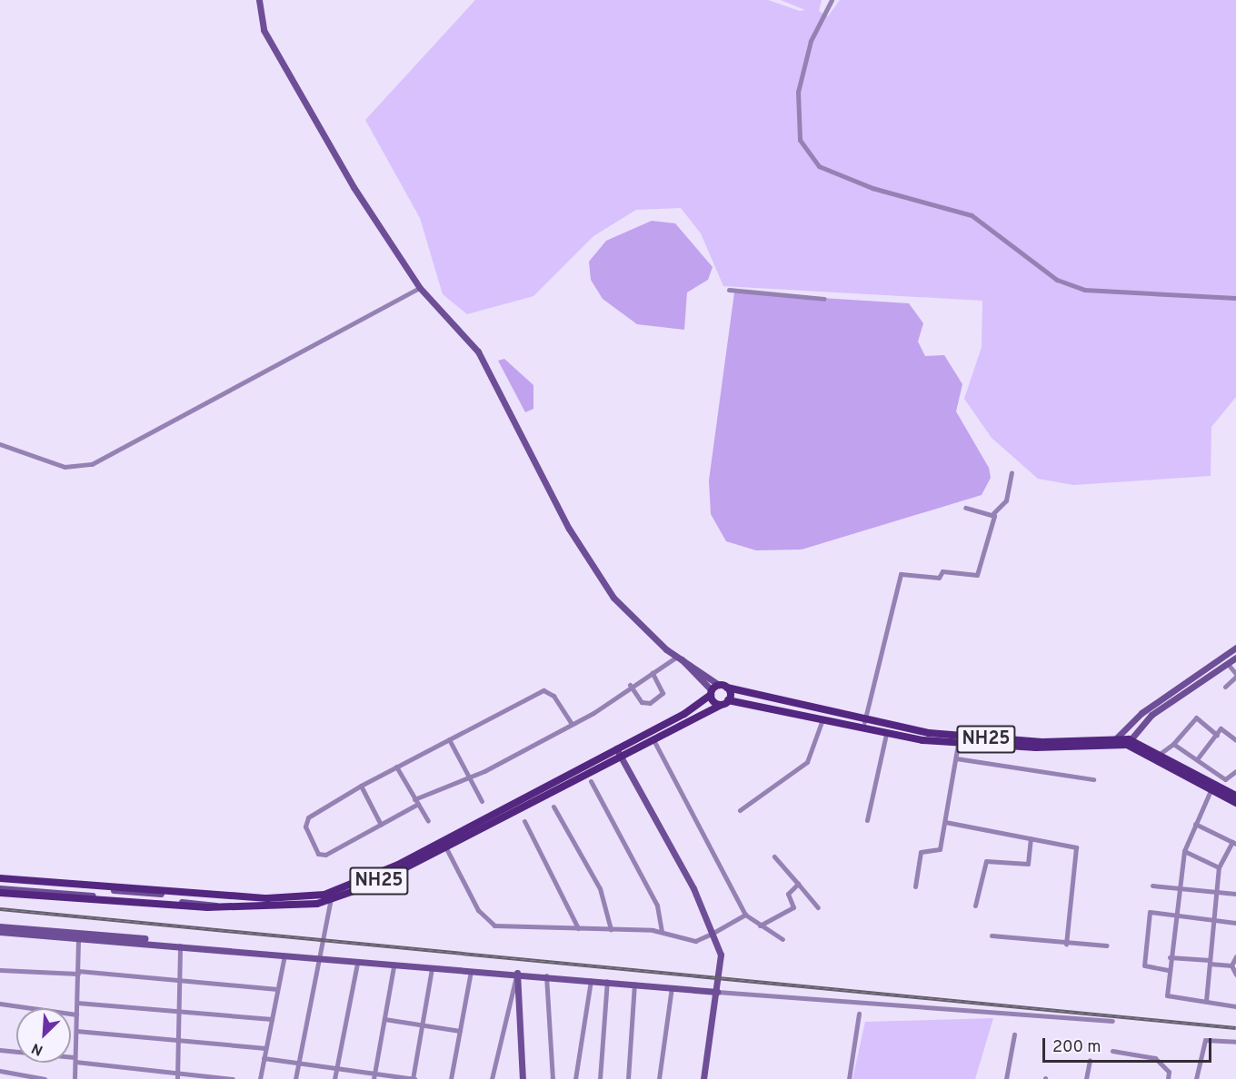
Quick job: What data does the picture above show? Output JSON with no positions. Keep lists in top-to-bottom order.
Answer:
{
  "streets": {
    "main road": ["NH25"]
  },
  "scale_bar": "200 m",
  "north": "bottom left"
}
